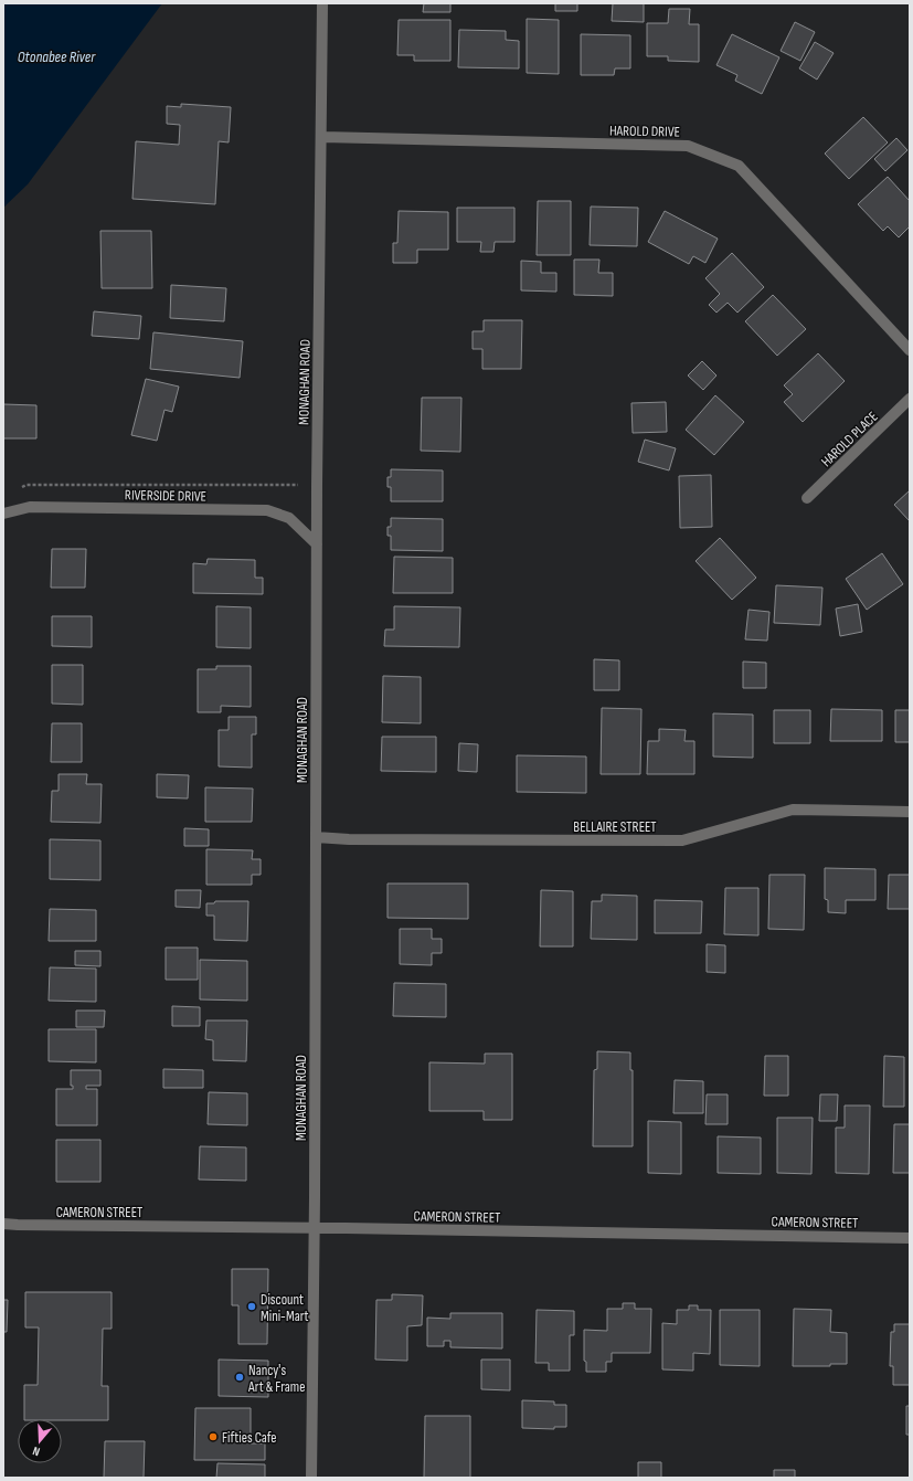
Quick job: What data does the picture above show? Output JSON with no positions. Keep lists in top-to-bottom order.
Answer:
{
  "streets": {
    "street": [
      "HAROLD DRIVE",
      "MONAGHAN ROAD",
      "HAROLD PLACE",
      "RIVERSIDE DRIVE",
      "BELLAIRE STREET",
      "CAMERON STREET"
    ]
  },
  "crossings": [
    ["HAROLD DRIVE", "MONAGHAN ROAD"],
    ["MONAGHAN ROAD", "RIVERSIDE DRIVE"],
    ["MONAGHAN ROAD", "BELLAIRE STREET"],
    ["MONAGHAN ROAD", "CAMERON STREET"]
  ],
  "water": ["Otonabee River"],
  "places": ["Discount Mini-Mart", "Nancy's Art & Frame", "Fifties Cafe"],
  "north": "bottom"
}
